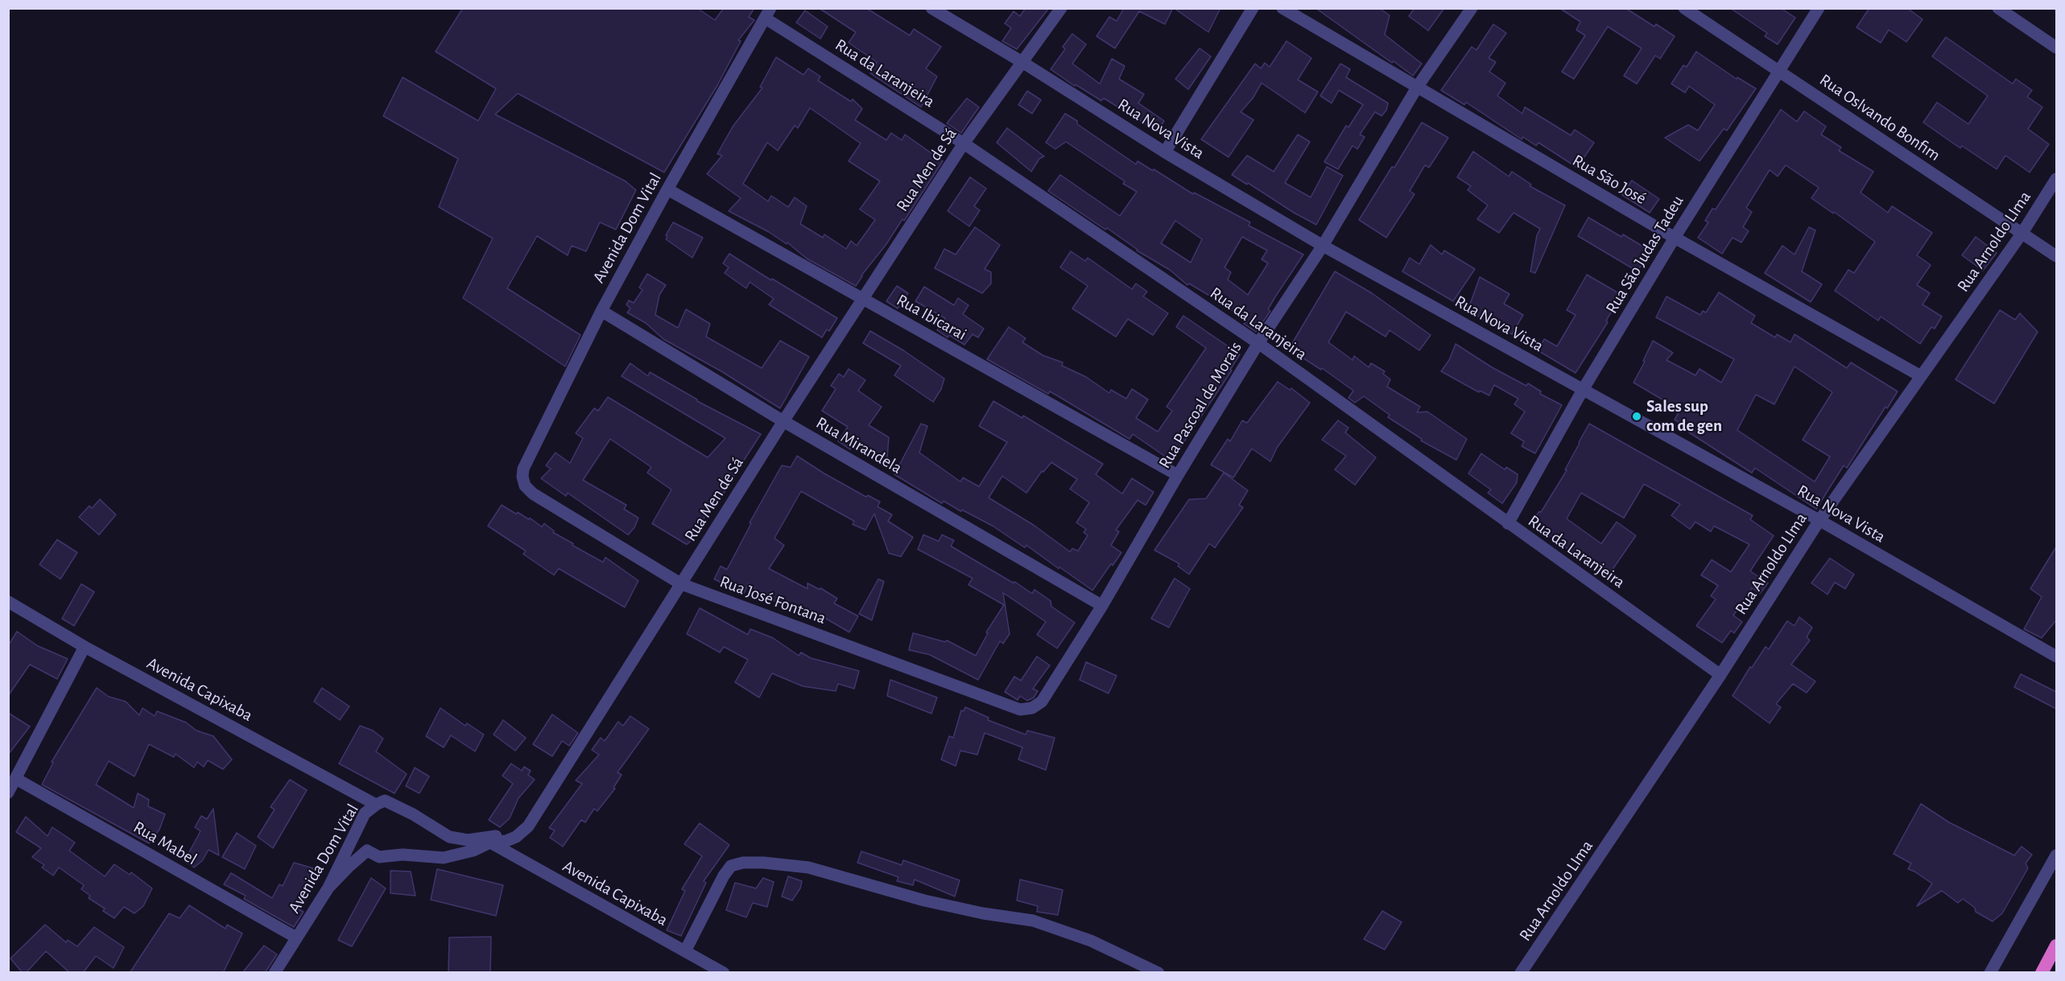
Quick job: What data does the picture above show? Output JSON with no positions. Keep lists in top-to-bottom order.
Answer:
{
  "streets": {
    "street": [
      "Rua da Laranjeira",
      "Rua Oslvando Bonfim",
      "Rua Nova Vista",
      "Rua Men de Sá",
      "Rua São José",
      "Avenida Dom Vital",
      "Rua Arnoldo LIma",
      "Rua São Judas Tadeu",
      "Rua Ibicarai",
      "Rua Pascoal de Morais",
      "Rua Mirandela",
      "Rua José Fontana",
      "Avenida Capixaba",
      "Rua Mabel"
    ]
  },
  "crossings": [
    ["Rua da Laranjeira", "Rua Men de Sá"],
    ["Rua da Laranjeira", "Avenida Dom Vital"],
    ["Rua da Laranjeira", "Rua Arnoldo LIma"],
    ["Rua da Laranjeira", "Rua São Judas Tadeu"],
    ["Rua da Laranjeira", "Rua Pascoal de Morais"],
    ["Rua Oslvando Bonfim", "Rua Arnoldo LIma"],
    ["Rua Oslvando Bonfim", "Rua São Judas Tadeu"],
    ["Rua Nova Vista", "Rua Men de Sá"],
    ["Rua Nova Vista", "Rua Arnoldo LIma"],
    ["Rua Nova Vista", "Rua São Judas Tadeu"],
    ["Rua Nova Vista", "Rua Pascoal de Morais"],
    ["Rua Men de Sá", "Avenida Dom Vital"],
    ["Rua Men de Sá", "Rua Ibicarai"],
    ["Rua Men de Sá", "Rua Mirandela"],
    ["Rua Men de Sá", "Rua José Fontana"],
    ["Rua Men de Sá", "Avenida Capixaba"],
    ["Rua São José", "Rua Arnoldo LIma"],
    ["Rua São José", "Rua São Judas Tadeu"],
    ["Rua São José", "Rua Pascoal de Morais"],
    ["Avenida Dom Vital", "Rua Ibicarai"],
    ["Avenida Dom Vital", "Rua Mirandela"],
    ["Avenida Dom Vital", "Rua José Fontana"],
    ["Avenida Dom Vital", "Avenida Capixaba"],
    ["Avenida Dom Vital", "Rua Mabel"],
    ["Rua Ibicarai", "Rua Pascoal de Morais"],
    ["Rua Pascoal de Morais", "Rua Mirandela"],
    ["Rua Pascoal de Morais", "Rua José Fontana"]
  ],
  "places": ["Sales sup com de gen"]
}
